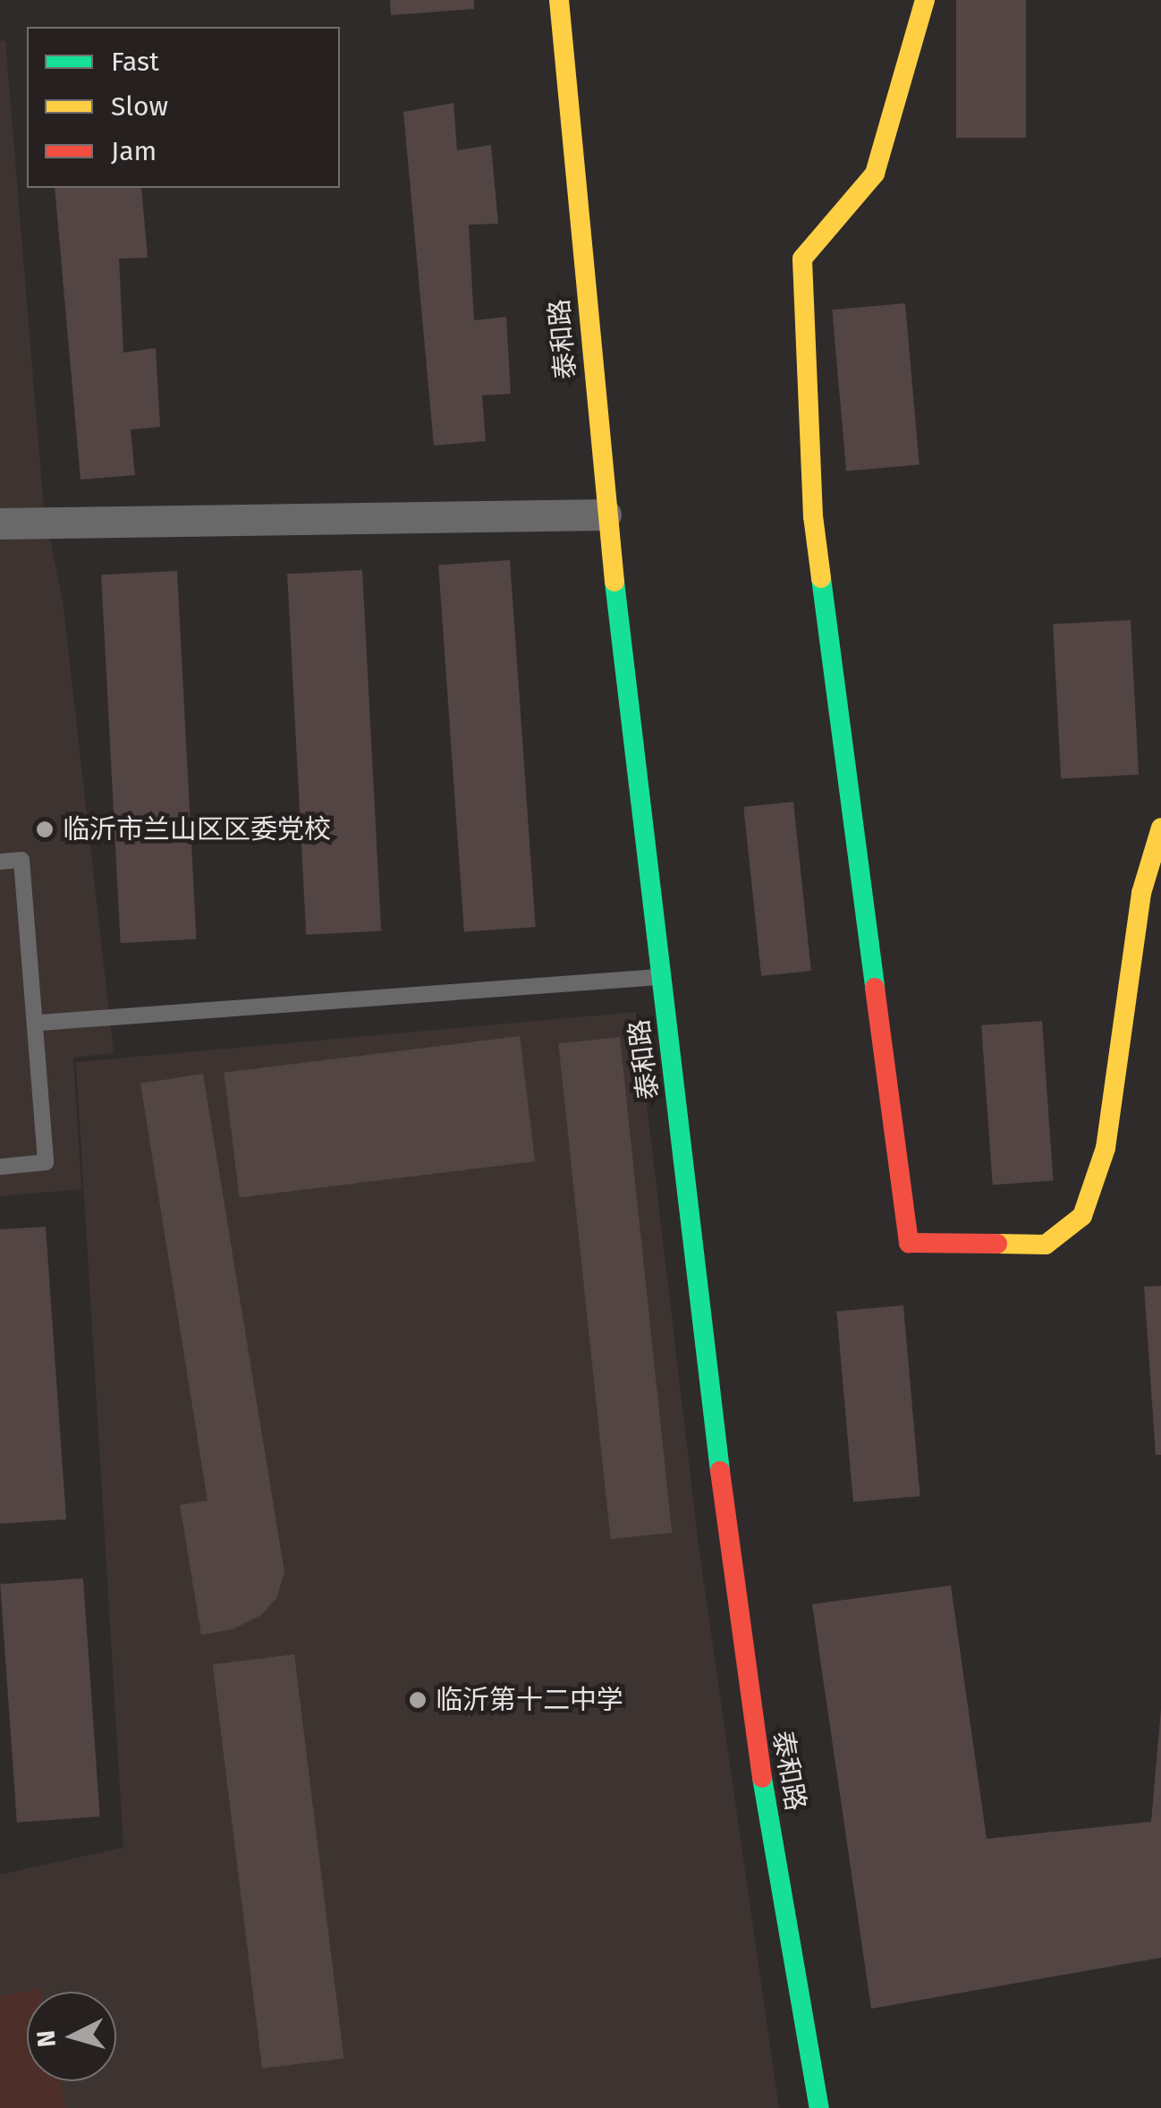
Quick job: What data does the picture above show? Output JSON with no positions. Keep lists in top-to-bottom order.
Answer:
{
  "streets": {
    "street": ["泰和路"]
  },
  "places": ["临沂市兰山区区委党校", "临沂第十二中学"],
  "legend": ["Fast", "Slow", "Jam"],
  "north": "left"
}
